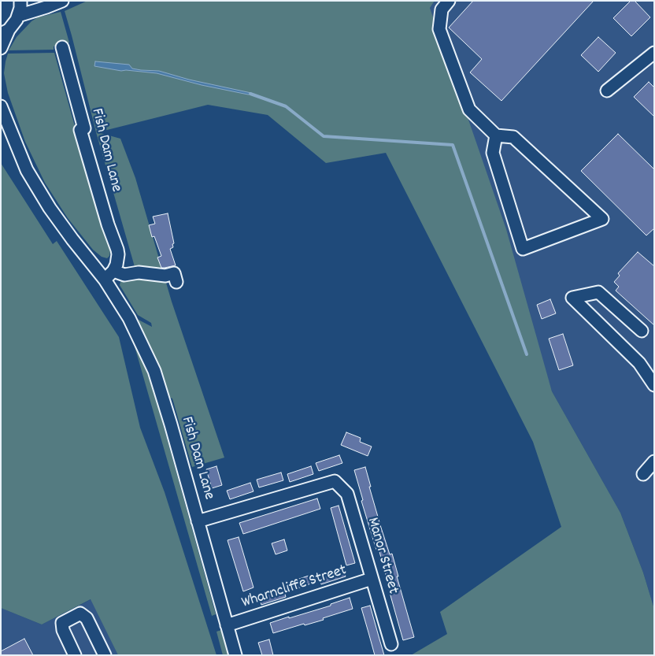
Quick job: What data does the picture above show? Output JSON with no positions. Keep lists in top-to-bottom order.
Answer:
{
  "streets": {
    "street": ["Fish Dam Lane", "Manor Street", "Wharncliffe Street"]
  },
  "crossings": [
    ["Fish Dam Lane", "Manor Street"],
    ["Fish Dam Lane", "Wharncliffe Street"],
    ["Manor Street", "Wharncliffe Street"]
  ]
}
